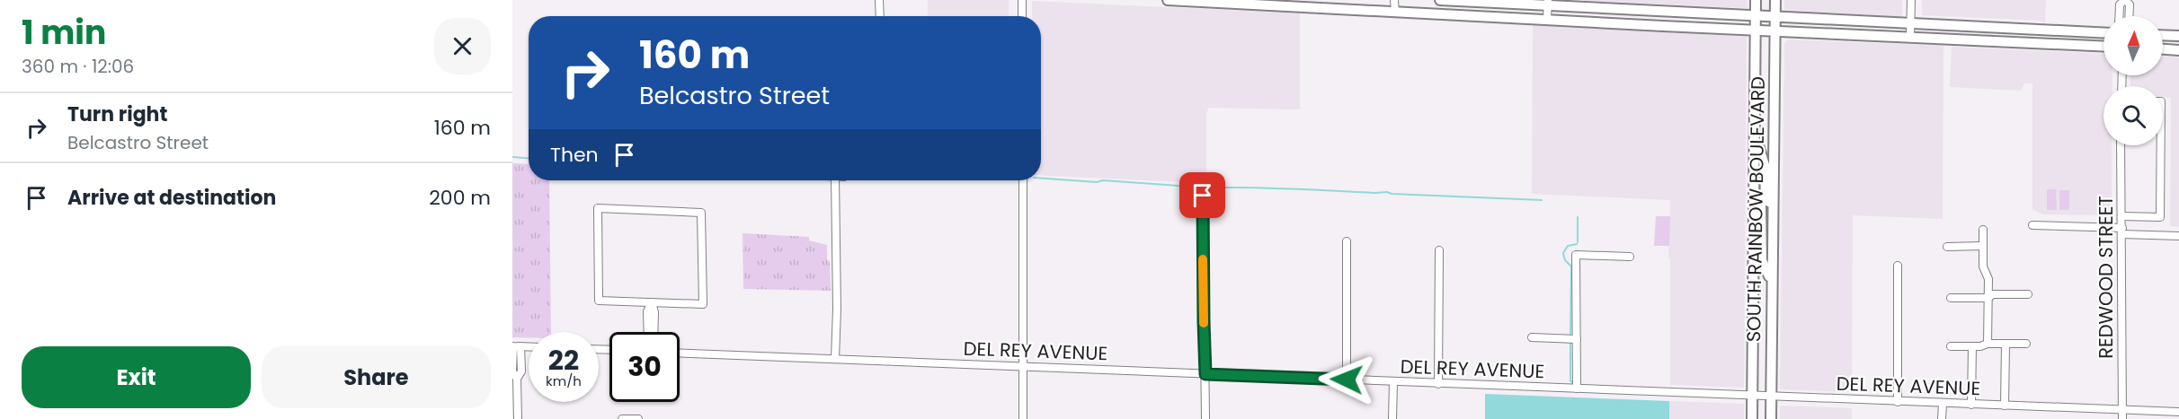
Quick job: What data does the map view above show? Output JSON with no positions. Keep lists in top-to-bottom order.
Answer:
{
  "streets": {
    "main road": ["SOUTH RAINBOW BOULEVARD"],
    "street": ["REDWOOD STREET", "DEL REY AVENUE"]
  },
  "crossings": [
    ["SOUTH RAINBOW BOULEVARD", "DEL REY AVENUE"],
    ["REDWOOD STREET", "DEL REY AVENUE"]
  ],
  "north": "top",
  "page": {
    "heading": ["1 min", "360 m · 12:06"],
    "turn": ["160 m", "Belcastro Street"],
    "list": [
      {
        "name": "Turn right",
        "note": "Belcastro Street",
        "value": "160 m"
      },
      {
        "name": "Arrive at destination",
        "value": "200 m"
      }
    ],
    "then": "Then",
    "speed": "22 km/h",
    "limit": "30",
    "buttons": ["Exit", "Share"]
  }
}
